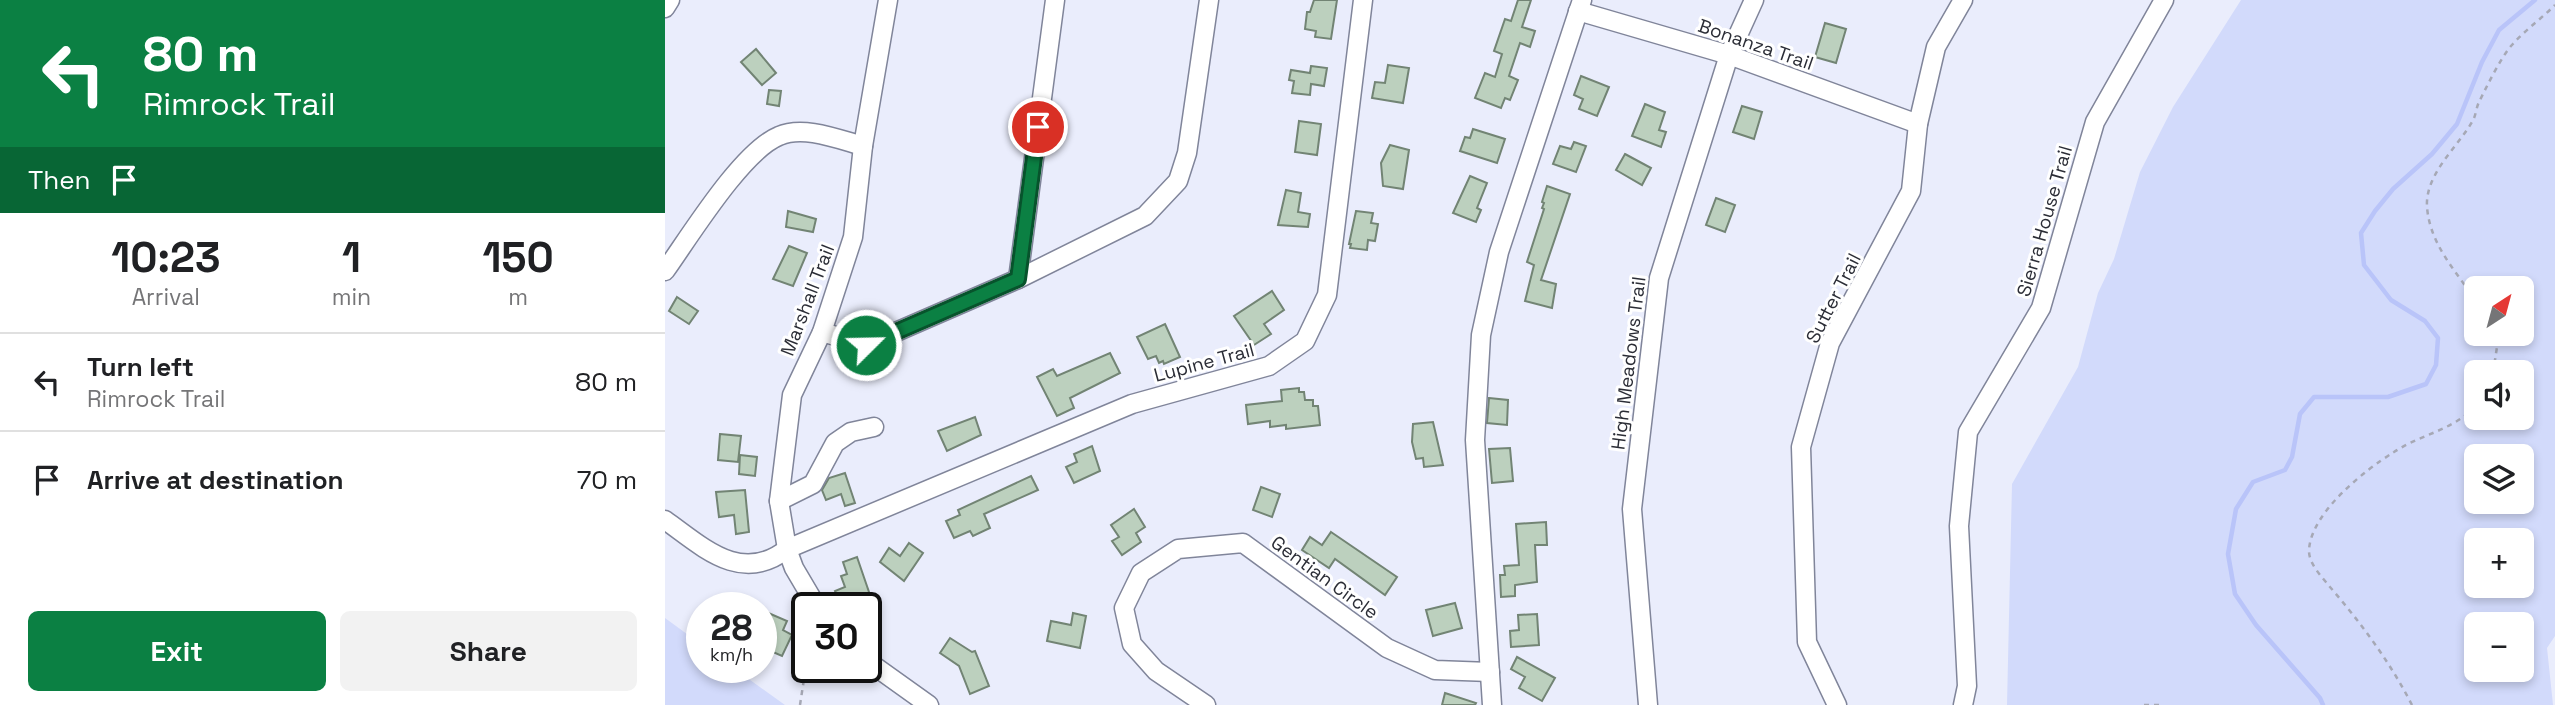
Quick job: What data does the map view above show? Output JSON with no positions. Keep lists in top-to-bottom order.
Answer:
{
  "streets": {
    "street": [
      "Bonanza Trail",
      "Sierra House Trail",
      "Sutter Trail",
      "Marshall Trail",
      "Lupine Trail",
      "High Meadows Trail",
      "Gentian Circle"
    ]
  },
  "crossings": [
    ["Bonanza Trail", "Sutter Trail"],
    ["Bonanza Trail", "High Meadows Trail"],
    ["Marshall Trail", "Lupine Trail"]
  ],
  "north": "top right",
  "page": {
    "turn": ["80 m", "Rimrock Trail"],
    "then": "Then",
    "eta": [
      "10:23",
      "Arrival",
      "1",
      "min",
      "150",
      "m"
    ],
    "map_buttons": ["+", "−"],
    "list": [
      {
        "name": "Turn left",
        "note": "Rimrock Trail",
        "value": "80 m"
      },
      {
        "name": "Arrive at destination",
        "value": "70 m"
      }
    ],
    "speed": "28 km/h",
    "limit": "30",
    "buttons": ["Exit", "Share"]
  }
}
